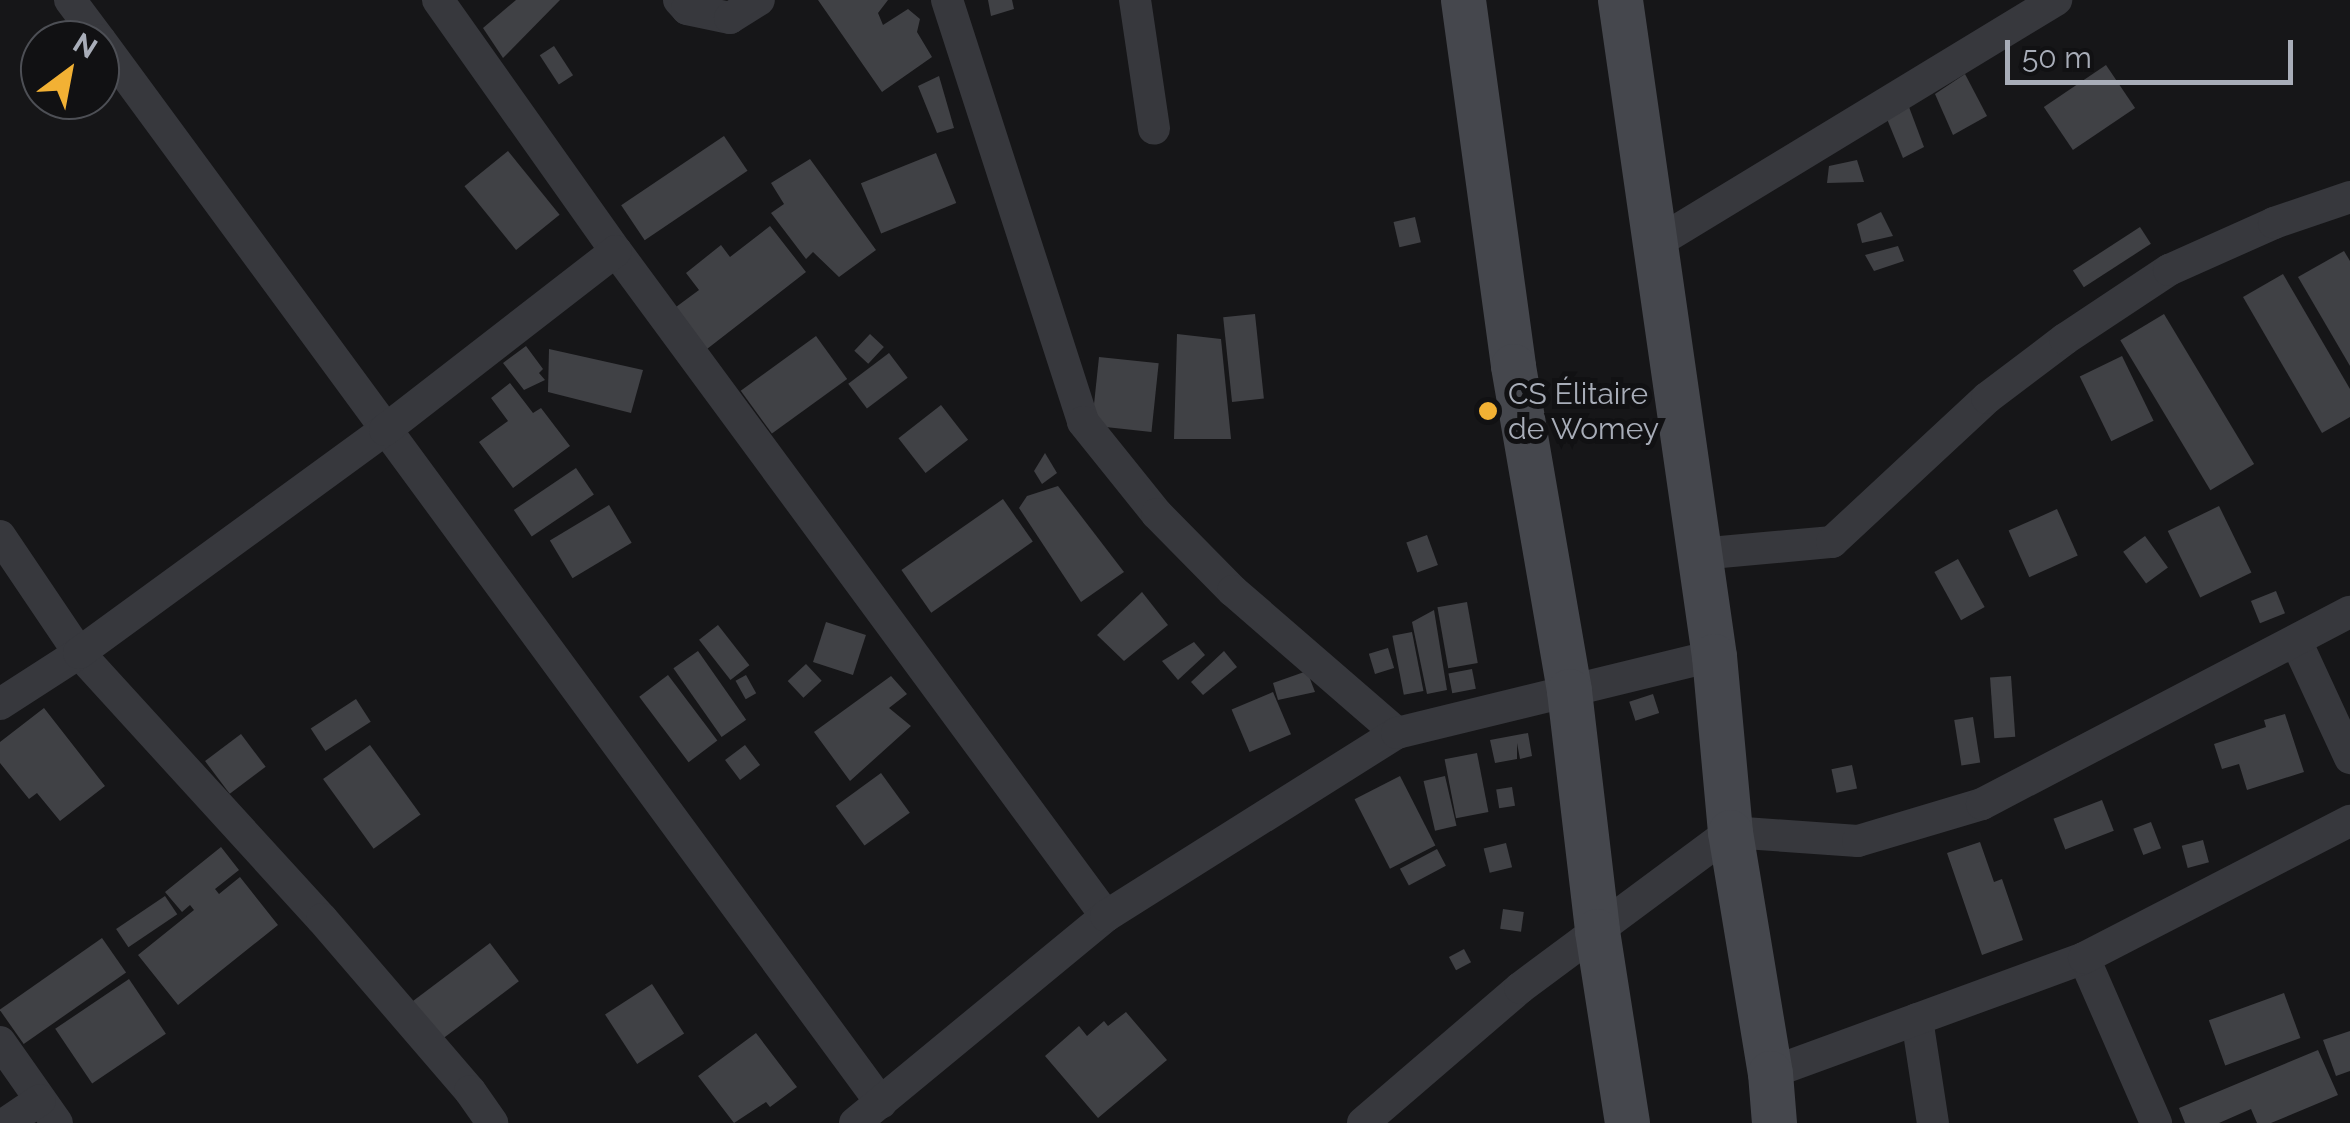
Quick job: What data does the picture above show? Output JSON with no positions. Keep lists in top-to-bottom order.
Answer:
{
  "places": ["CS Élitaire de Womey"],
  "scale_bar": "50 m",
  "north": "top right"
}
